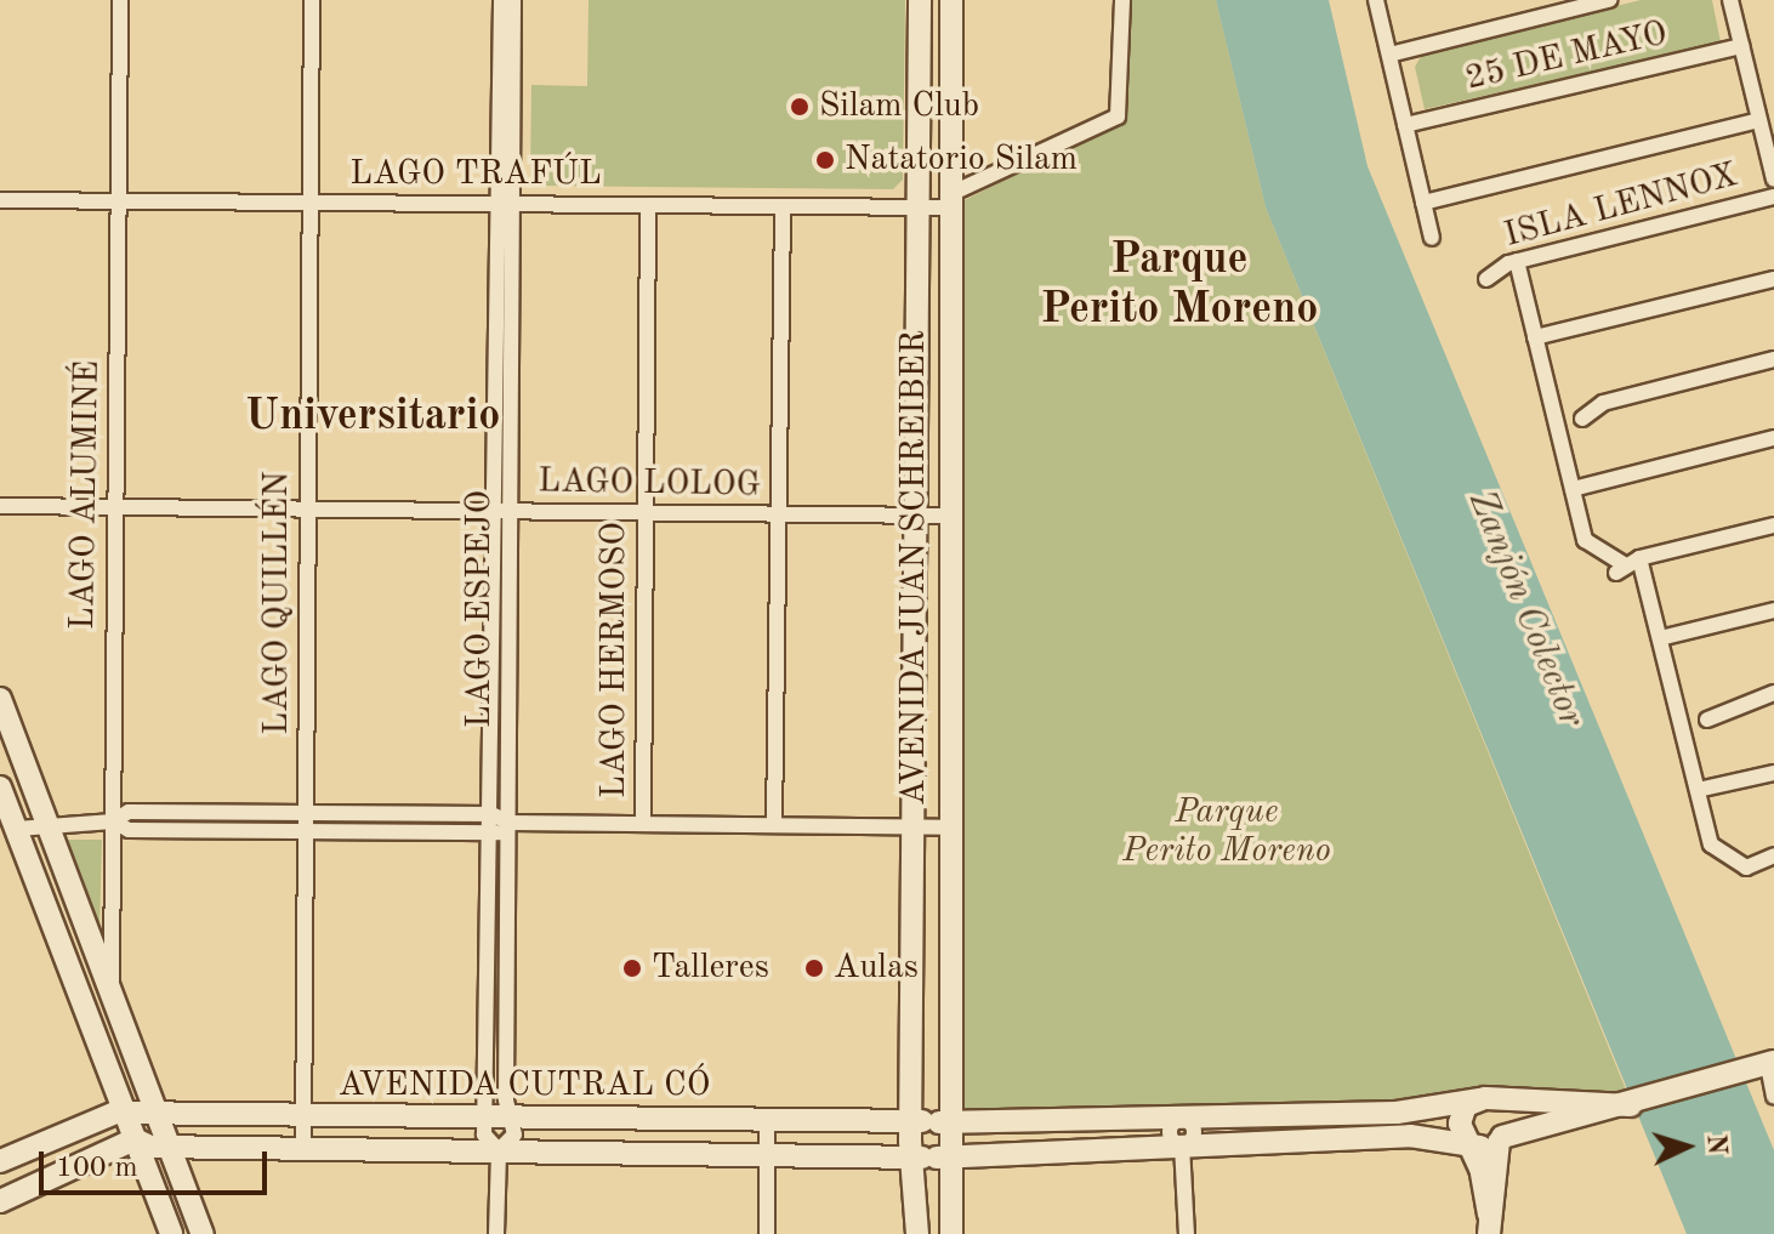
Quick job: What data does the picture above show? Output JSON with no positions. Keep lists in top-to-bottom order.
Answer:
{
  "streets": {
    "main road": ["AVENIDA JUAN SCHREIBER", "AVENIDA CUTRAL CÓ"],
    "street": [
      "25 DE MAYO",
      "LAGO TRAFÚL",
      "ISLA LENNOX",
      "LAGO LOLOG",
      "LAGO ALUMINÉ",
      "LAGO QUILLÉN",
      "LAGO ESPEJO",
      "LAGO HERMOSO"
    ]
  },
  "crossings": [
    ["LAGO TRAFÚL", "LAGO ALUMINÉ"],
    ["LAGO TRAFÚL", "AVENIDA JUAN SCHREIBER"],
    ["LAGO TRAFÚL", "LAGO QUILLÉN"],
    ["LAGO TRAFÚL", "LAGO ESPEJO"],
    ["LAGO TRAFÚL", "LAGO HERMOSO"],
    ["LAGO LOLOG", "LAGO ALUMINÉ"],
    ["LAGO LOLOG", "AVENIDA JUAN SCHREIBER"],
    ["LAGO LOLOG", "LAGO QUILLÉN"],
    ["LAGO LOLOG", "LAGO ESPEJO"],
    ["LAGO LOLOG", "LAGO HERMOSO"],
    ["AVENIDA JUAN SCHREIBER", "AVENIDA CUTRAL CÓ"],
    ["LAGO QUILLÉN", "AVENIDA CUTRAL CÓ"],
    ["LAGO ESPEJO", "AVENIDA CUTRAL CÓ"]
  ],
  "districts": ["Parque Perito Moreno", "Universitario"],
  "water": ["Zanjón Colector"],
  "parks": ["Parque Perito Moreno"],
  "places": [
    "Silam Club",
    "Natatorio Silam",
    "Talleres",
    "Aulas"
  ],
  "scale_bar": "100 m",
  "north": "right"
}
